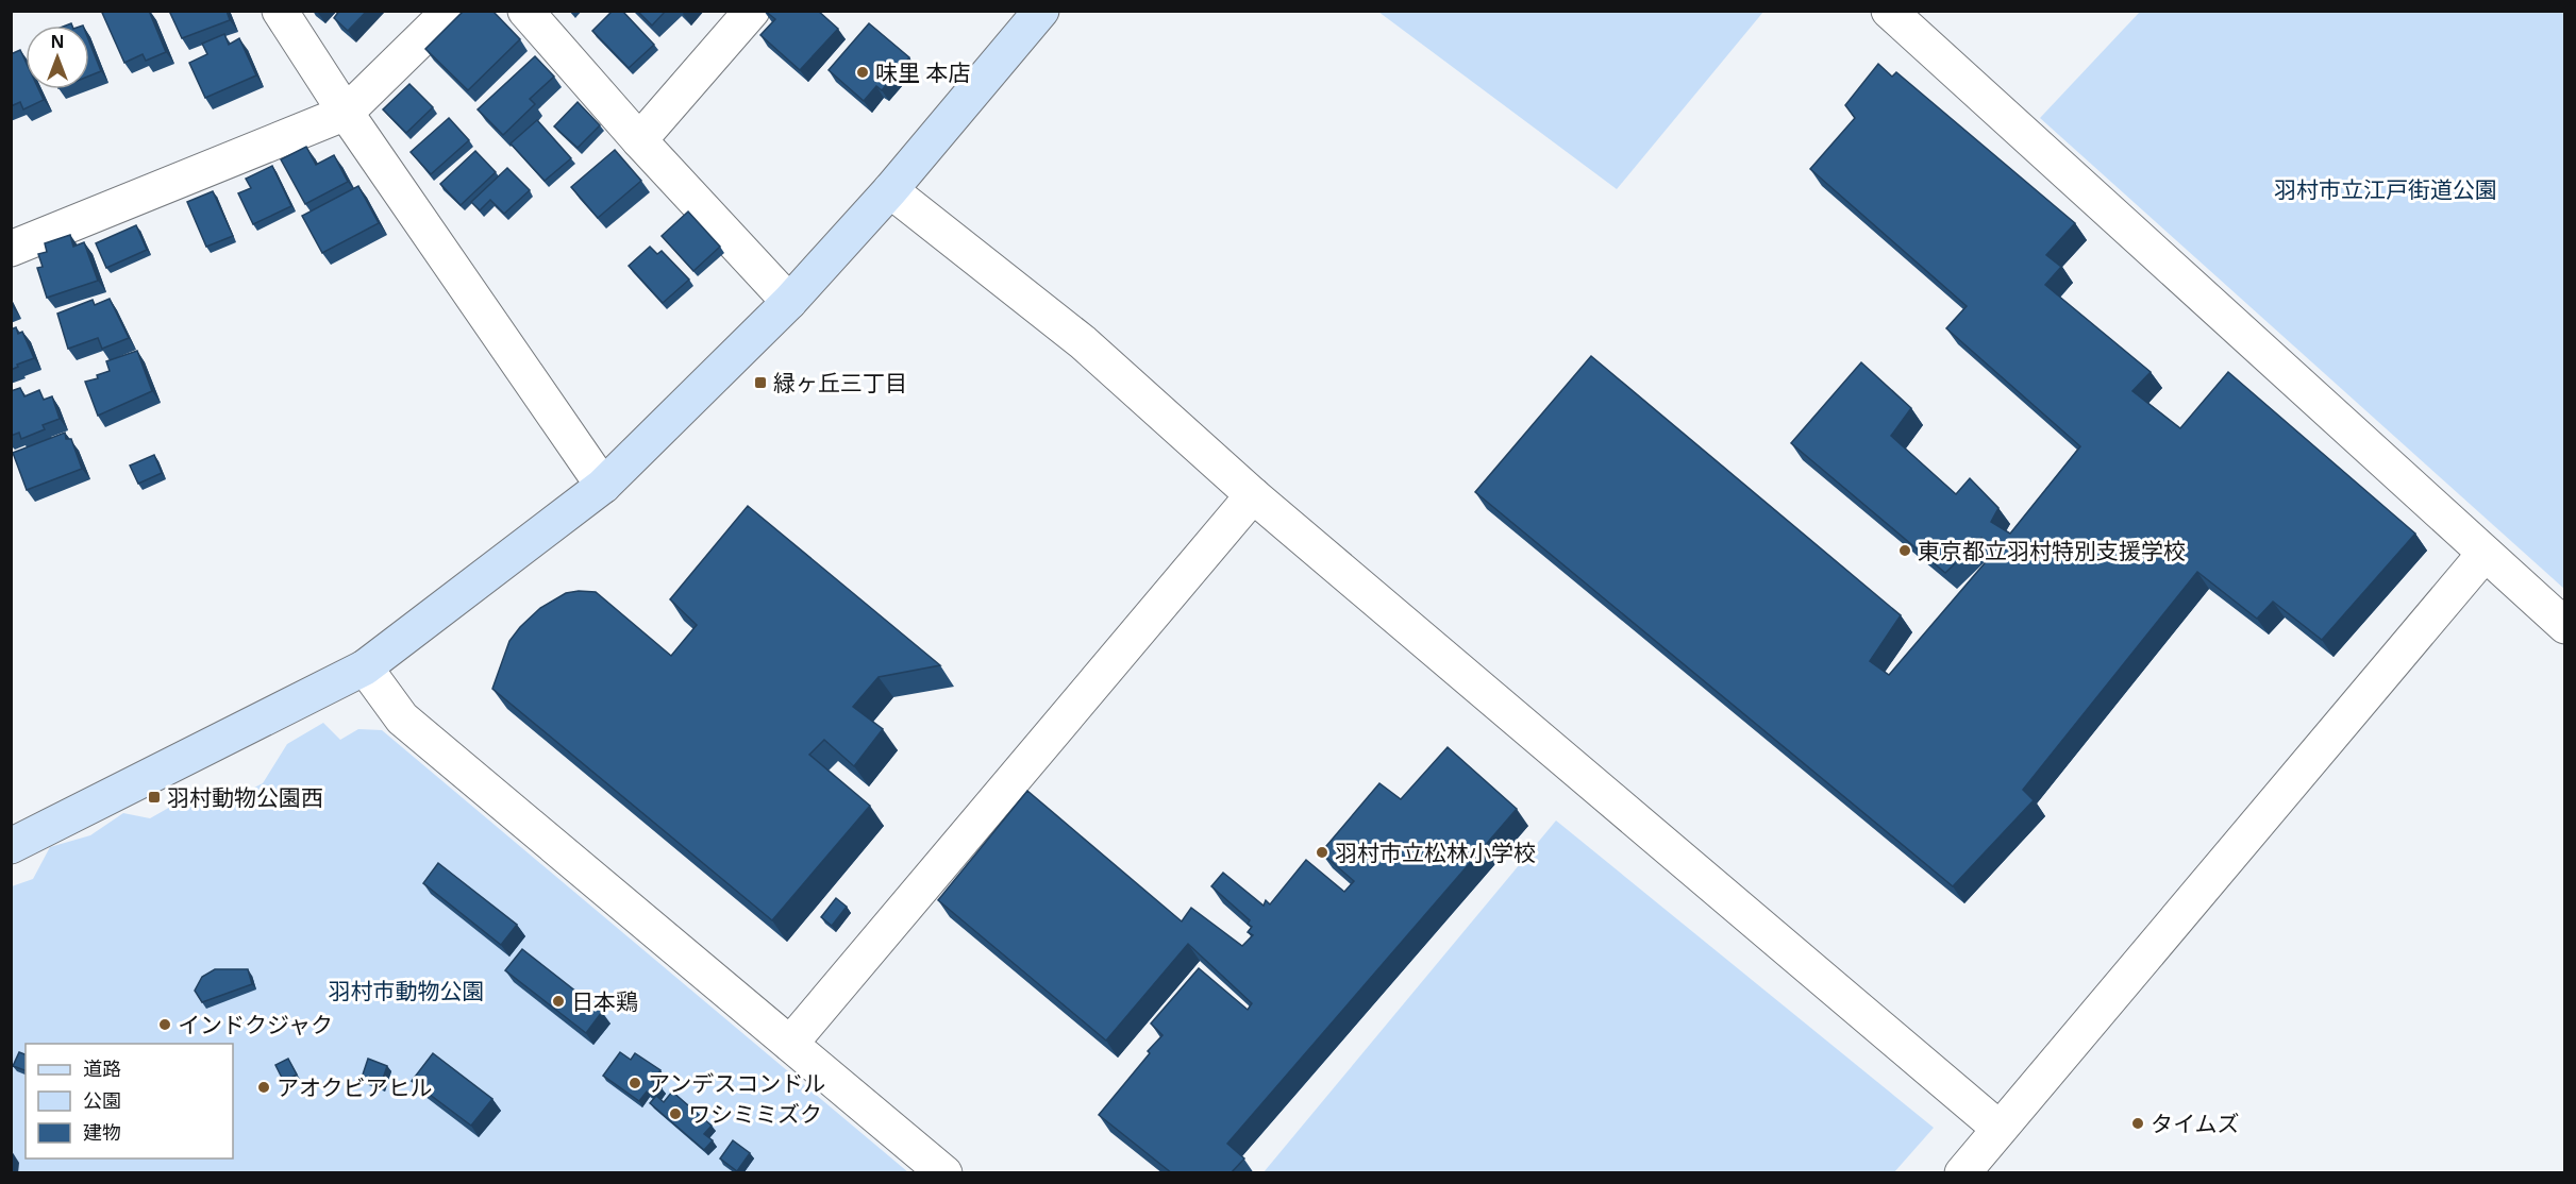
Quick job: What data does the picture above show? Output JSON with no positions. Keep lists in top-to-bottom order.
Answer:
{
  "parks": ["羽村市立江戸街道公園", "羽村市動物公園"],
  "places": {
    "other": [
      "味里 本店",
      "東京都立羽村特別支援学校",
      "羽村市立松林小学校",
      "日本鶏",
      "インドクジャク",
      "アンデスコンドル",
      "アオクビアヒル",
      "ワシミミズク",
      "タイムズ"
    ],
    "transit": ["緑ヶ丘三丁目", "羽村動物公園西"]
  },
  "legend": ["道路", "公園", "建物"],
  "north": "top"
}
